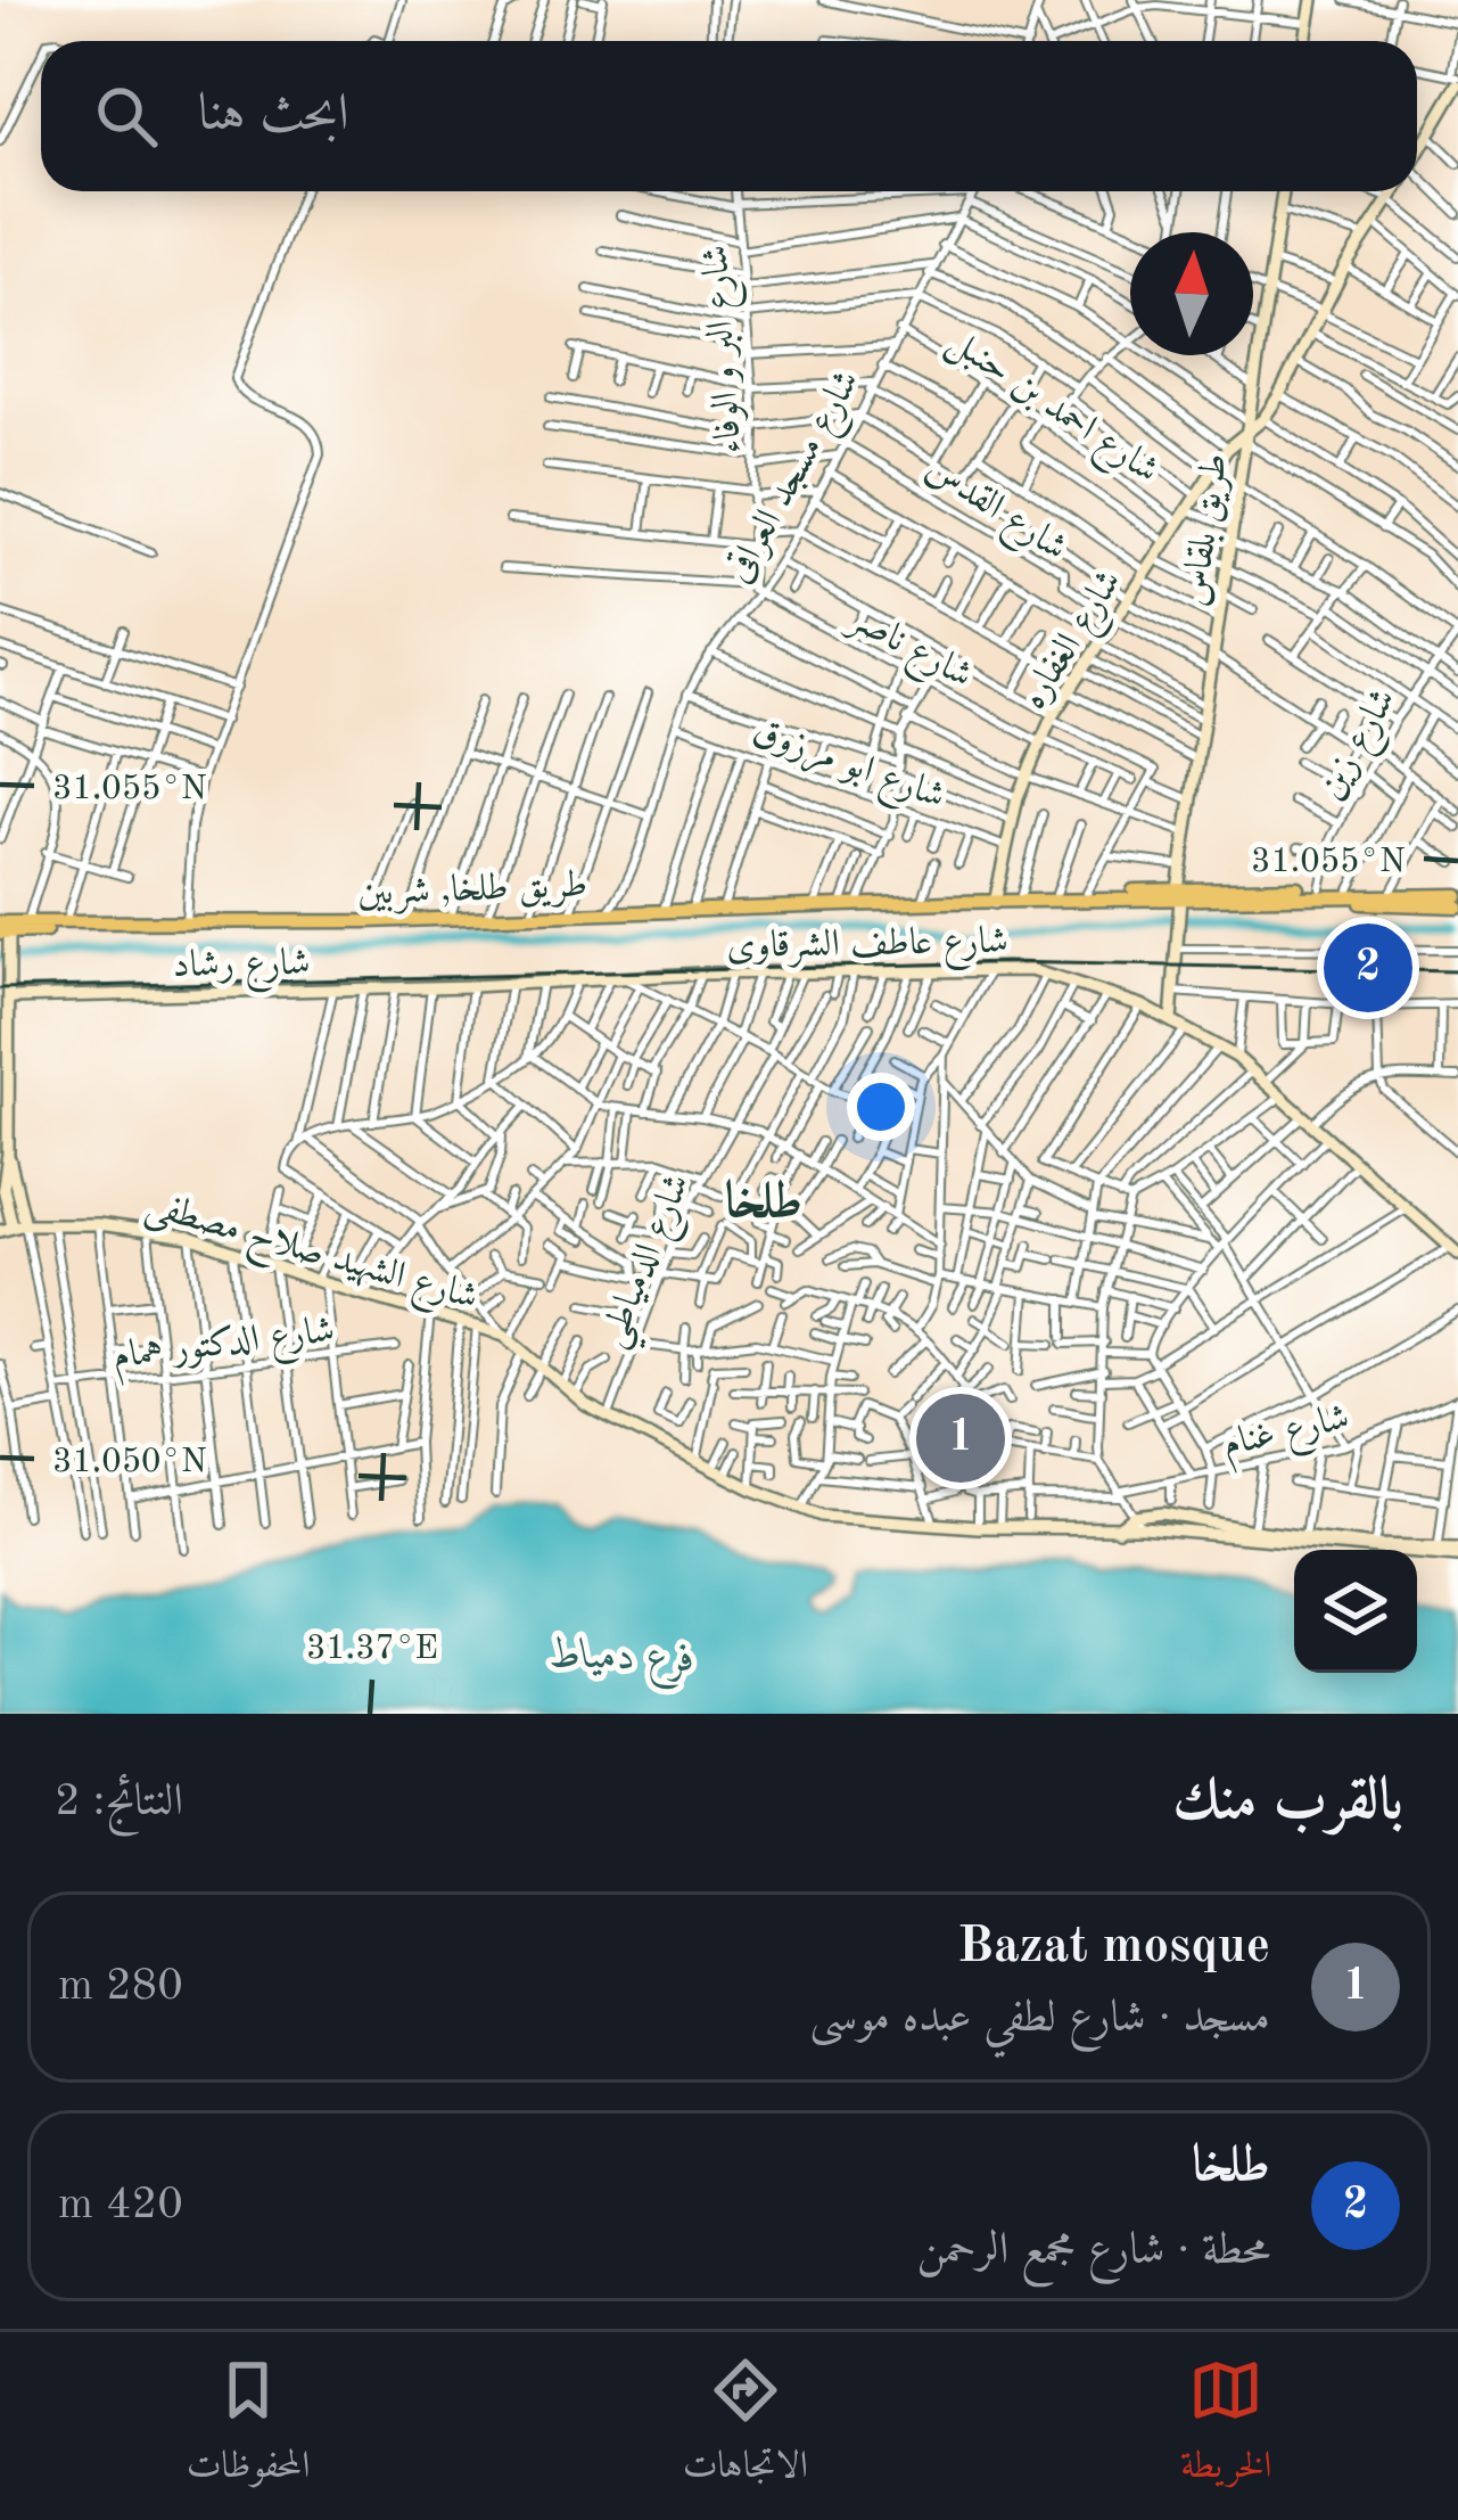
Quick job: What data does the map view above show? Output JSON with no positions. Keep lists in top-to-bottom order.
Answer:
{
  "streets": {
    "main road": [
      "طريق بلقاس",
      "شارع الغفاره",
      "طريق طلخا, شربين",
      "شارع عاطف الشرقاوى",
      "شارع رشاد",
      "شارع الشهيد صلاح مصطفى"
    ],
    "street": [
      "شارع البر و الوفاء",
      "شارع احمد بن حنبل",
      "شارع مسجد العراقى",
      "شارع القدس",
      "شارع ناصر",
      "شارع زين",
      "شارع ابو مرزوق",
      "شارع الدمياطي",
      "شارع الدكتور همام",
      "شارع غنام"
    ]
  },
  "crossings": [
    ["شارع احمد بن حنبل", "شارع مسجد العراقى"],
    ["شارع احمد بن حنبل", "شارع الغفاره"],
    ["شارع مسجد العراقى", "شارع القدس"],
    ["شارع مسجد العراقى", "شارع ناصر"],
    ["شارع مسجد العراقى", "شارع ابو مرزوق"],
    ["شارع مسجد العراقى", "طريق طلخا, شربين"],
    ["شارع القدس", "طريق بلقاس"],
    ["شارع القدس", "شارع الغفاره"],
    ["طريق بلقاس", "شارع الغفاره"],
    ["طريق بلقاس", "طريق طلخا, شربين"],
    ["شارع الغفاره", "شارع ناصر"],
    ["شارع الغفاره", "شارع ابو مرزوق"],
    ["شارع الغفاره", "طريق طلخا, شربين"],
    ["شارع زين", "طريق طلخا, شربين"],
    ["شارع عاطف الشرقاوى", "شارع رشاد"],
    ["شارع الشهيد صلاح مصطفى", "شارع الدمياطي"]
  ],
  "districts": ["طلخا"],
  "water": ["فرع دمياط"],
  "north": "top",
  "page": {
    "search": "ابحث هنا",
    "pins": ["2", "1"],
    "heading": ["بالقرب منك", "النتائج: 2"],
    "list": [
      {
        "mark": "1",
        "name": "Bazat mosque",
        "note": "مسجد · شارع لطفي عبده موسى",
        "value": "280 m"
      },
      {
        "mark": "2",
        "name": "طلخا",
        "note": "محطة · شارع مجمع الرحمن",
        "value": "420 m"
      }
    ],
    "nav": ["الخريطة", "الاتجاهات", "المحفوظات"]
  },
  "coordinates": ["31.055°N", "31.050°N", "31.37°E"]
}
